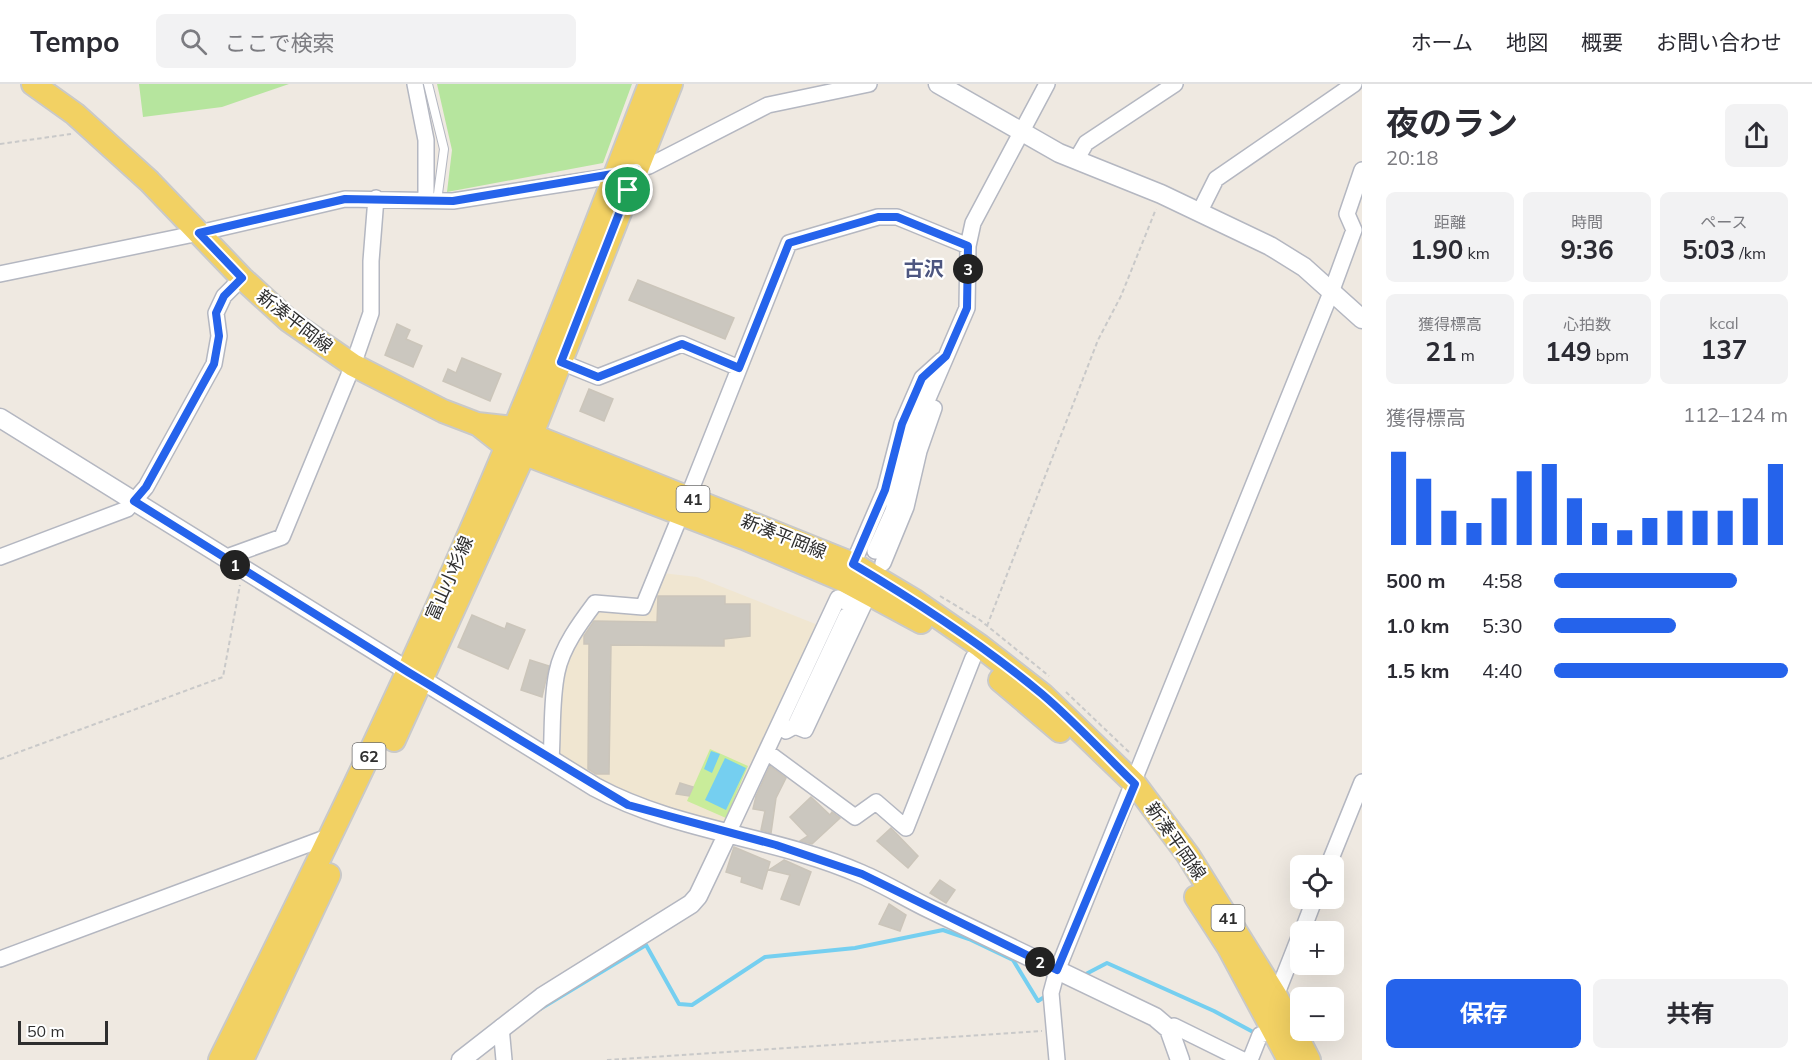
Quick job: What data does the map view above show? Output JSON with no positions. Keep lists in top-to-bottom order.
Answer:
{
  "streets": {
    "main road": [
      "新湊平岡線",
      "41",
      "富山小杉線",
      "62"
    ]
  },
  "crossings": [
    ["新湊平岡線", "富山小杉線"]
  ],
  "districts": ["古沢"],
  "scale_bar": "50 m",
  "page": {
    "header": "Tempo",
    "search": "ここで検索",
    "nav": [
      "ホーム",
      "地図",
      "概要",
      "お問い合わせ"
    ],
    "heading": ["夜のラン", "20:18"],
    "stats": [
      ["距離", "1.90 km"],
      ["時間", "9:36"],
      ["ペース", "5:03 /km"],
      ["獲得標高", "21 m"],
      ["心拍数", "149 bpm"],
      ["kcal", "137"]
    ],
    "pins": ["3", "1", "2"],
    "chart": ["獲得標高", "112–124 m"],
    "list": [
      {
        "name": "500 m",
        "note": "4:58"
      },
      {
        "name": "1.0 km",
        "note": "5:30"
      },
      {
        "name": "1.5 km",
        "note": "4:40"
      }
    ],
    "map_buttons": ["+", "−"],
    "buttons": ["保存", "共有"],
    "scale": "50 m"
  }
}
